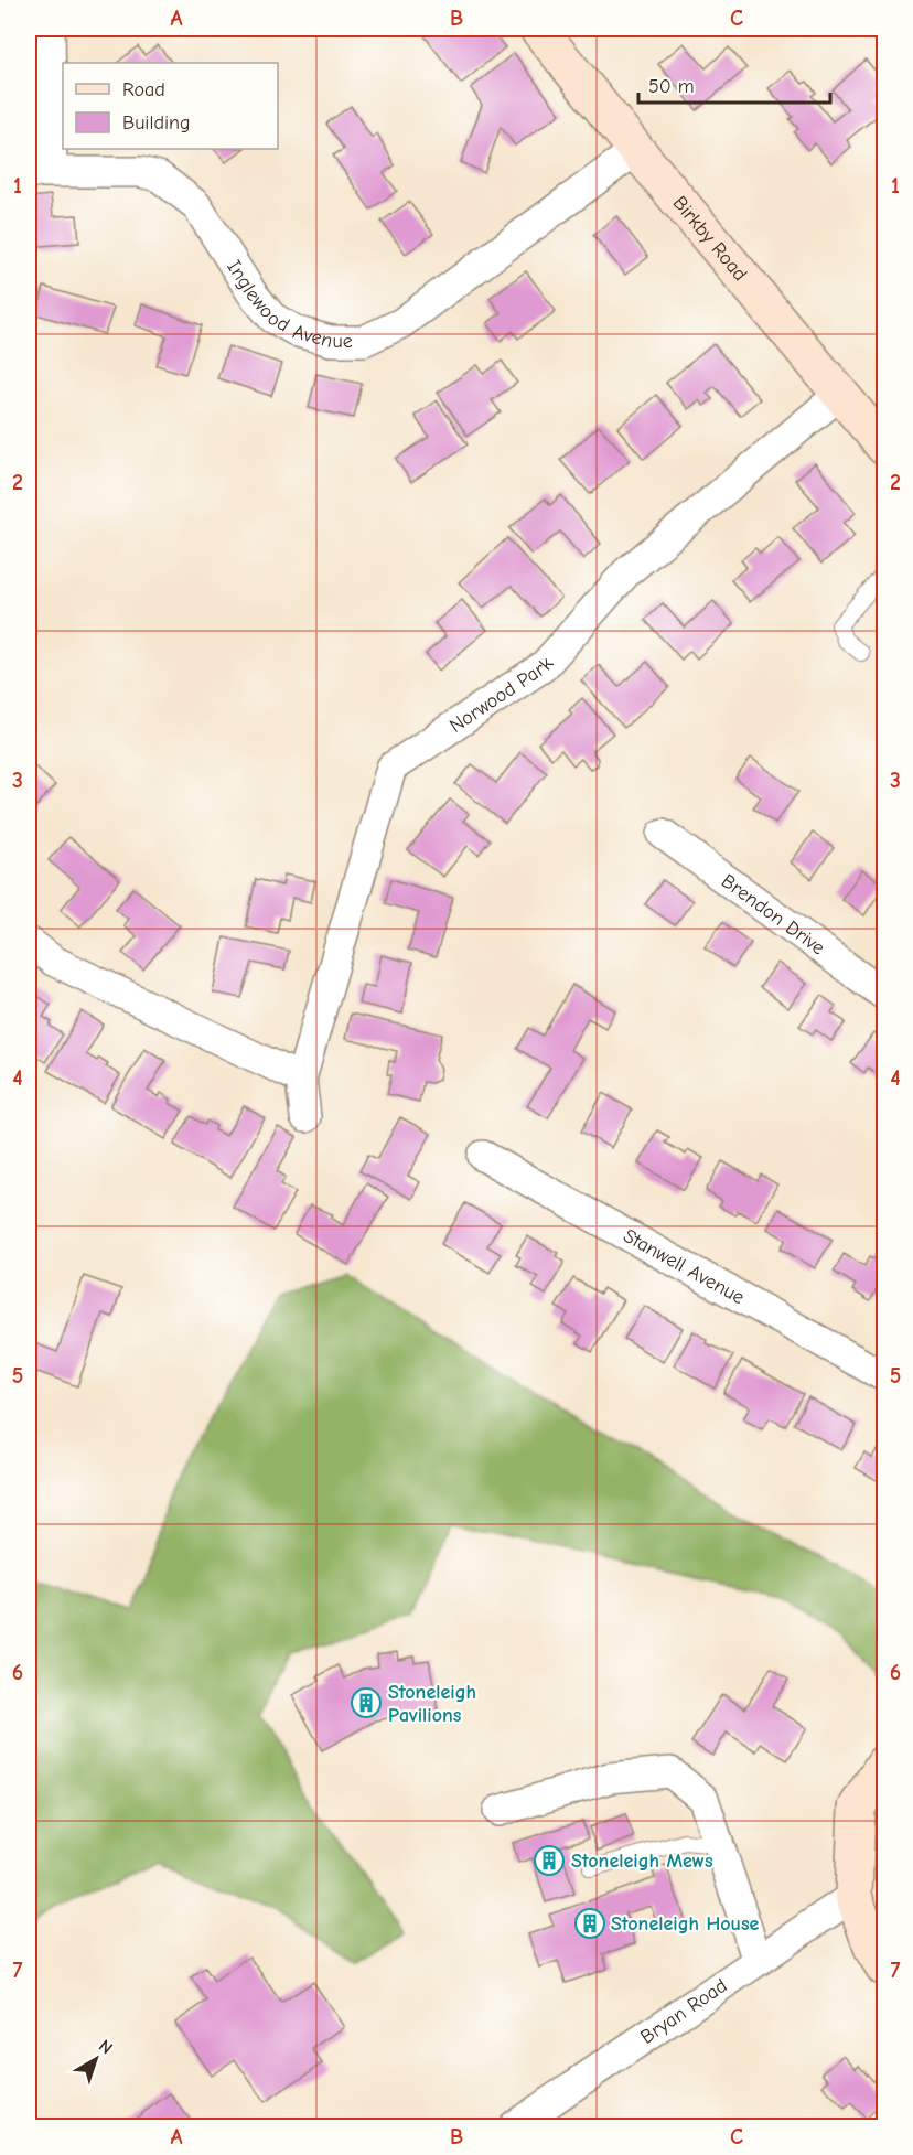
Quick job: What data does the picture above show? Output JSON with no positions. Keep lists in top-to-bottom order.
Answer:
{
  "streets": {
    "street": [
      "Birkby Road",
      "Inglewood Avenue",
      "Norwood Park",
      "Brendon Drive",
      "Stanwell Avenue",
      "Bryan Road"
    ]
  },
  "crossings": [
    ["Birkby Road", "Inglewood Avenue"],
    ["Birkby Road", "Norwood Park"]
  ],
  "places": {
    "building": ["Stoneleigh Pavilions", "Stoneleigh Mews", "Stoneleigh House"]
  },
  "legend": ["Road", "Building"],
  "scale_bar": "50 m",
  "north": "top right",
  "grid": {
    "columns": ["A", "B", "C"],
    "rows": [
      "1",
      "2",
      "3",
      "4",
      "5",
      "6",
      "7"
    ]
  }
}
